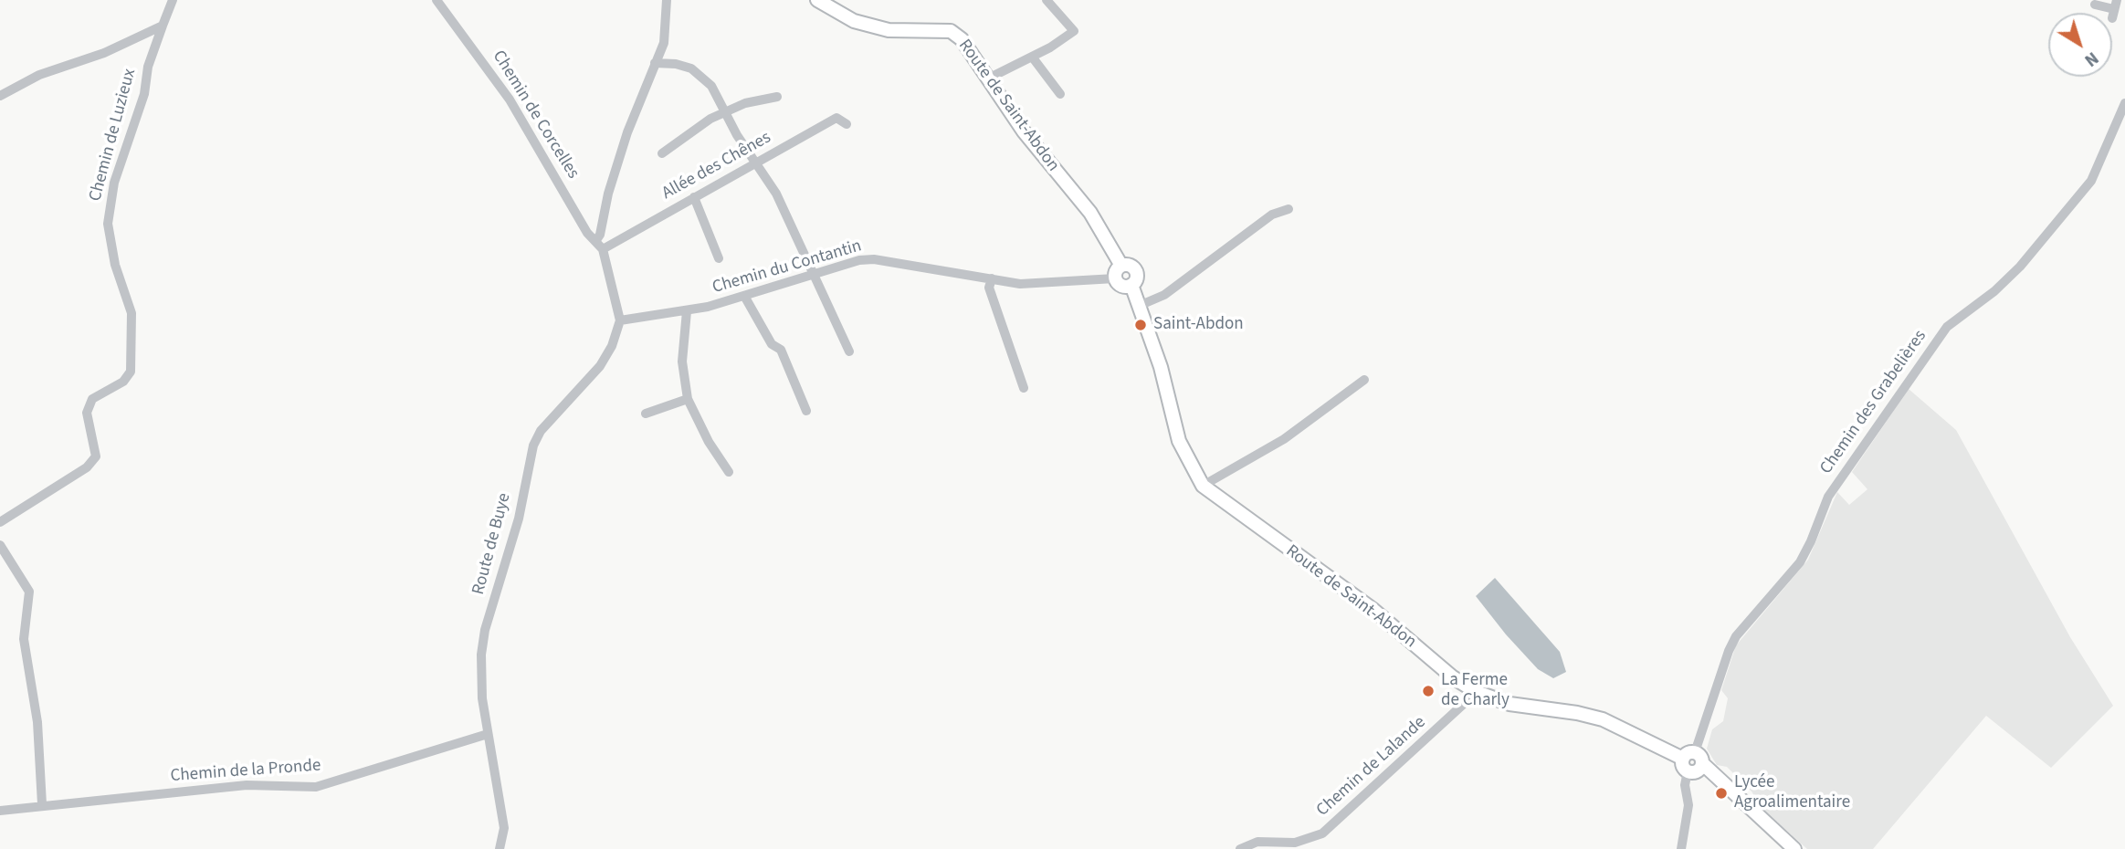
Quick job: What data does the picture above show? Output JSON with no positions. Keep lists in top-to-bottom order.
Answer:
{
  "streets": {
    "main road": ["Route de Saint-Abdon"],
    "street": [
      "Chemin de Corcelles",
      "Chemin de Luzieux",
      "Allée des Chênes",
      "Chemin du Contantin",
      "Chemin des Grabelières",
      "Route de Buye",
      "Chemin de Lalande",
      "Chemin de la Pronde"
    ]
  },
  "crossings": [
    ["Route de Saint-Abdon", "Chemin du Contantin"],
    ["Route de Saint-Abdon", "Chemin des Grabelières"],
    ["Route de Saint-Abdon", "Chemin de Lalande"],
    ["Chemin de Corcelles", "Allée des Chênes"],
    ["Chemin du Contantin", "Route de Buye"],
    ["Route de Buye", "Chemin de la Pronde"]
  ],
  "places": ["Saint-Abdon", "La Ferme de Charly", "Lycée Agroalimentaire"],
  "north": "bottom right"
}
